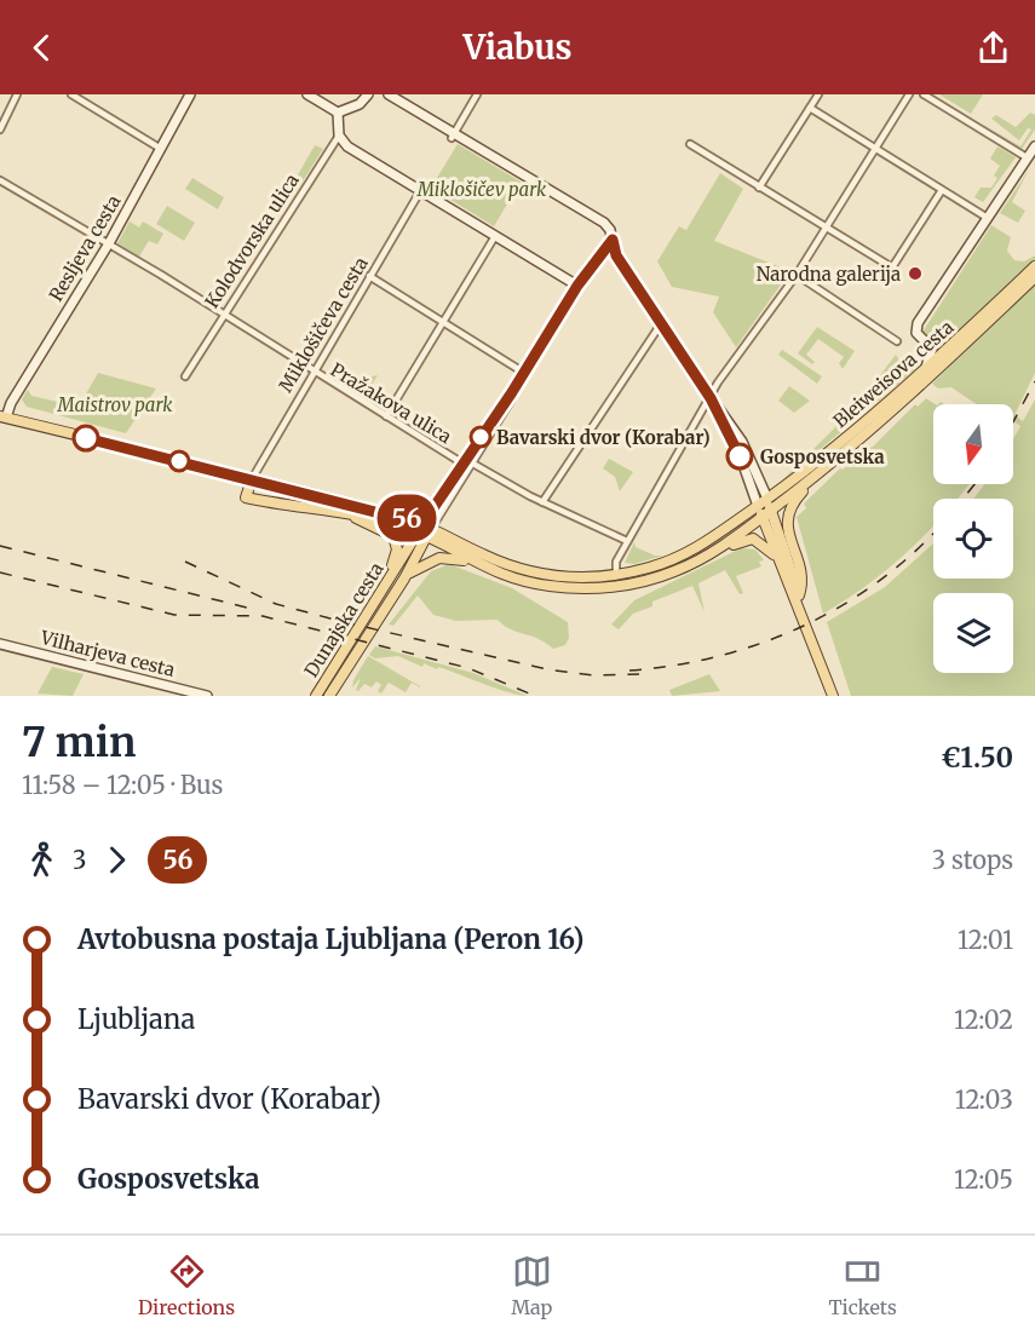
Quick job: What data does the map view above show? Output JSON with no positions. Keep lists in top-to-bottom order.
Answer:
{
  "streets": {
    "main road": [
      "Resljeva cesta",
      "Bleiweisova cesta",
      "Dunajska cesta",
      "Vilharjeva cesta"
    ],
    "street": ["Kolodvorska ulica", "Miklošičeva cesta", "Pražakova ulica"]
  },
  "crossings": [
    ["Kolodvorska ulica", "Pražakova ulica"],
    ["Resljeva cesta", "Pražakova ulica"],
    ["Miklošičeva cesta", "Pražakova ulica"],
    ["Bleiweisova cesta", "Dunajska cesta"]
  ],
  "parks": ["Miklošičev park", "Maistrov park"],
  "places": ["Narodna galerija", "Bavarski dvor (Korabar)", "Gosposvetska"],
  "lines": ["bus line 56"],
  "north": "bottom",
  "page": {
    "header": "Viabus",
    "on_map": "56",
    "heading": ["7 min", "11:58 – 12:05 · Bus", "€1.50"],
    "legs": ["3", "56", "3 stops"],
    "list": [
      {
        "name": "Avtobusna postaja Ljubljana (Peron 16)",
        "value": "12:01"
      },
      {
        "name": "Ljubljana",
        "value": "12:02"
      },
      {
        "name": "Bavarski dvor (Korabar)",
        "value": "12:03"
      },
      {
        "name": "Gosposvetska",
        "value": "12:05"
      }
    ],
    "tabs": ["Directions", "Map", "Tickets"]
  }
}
